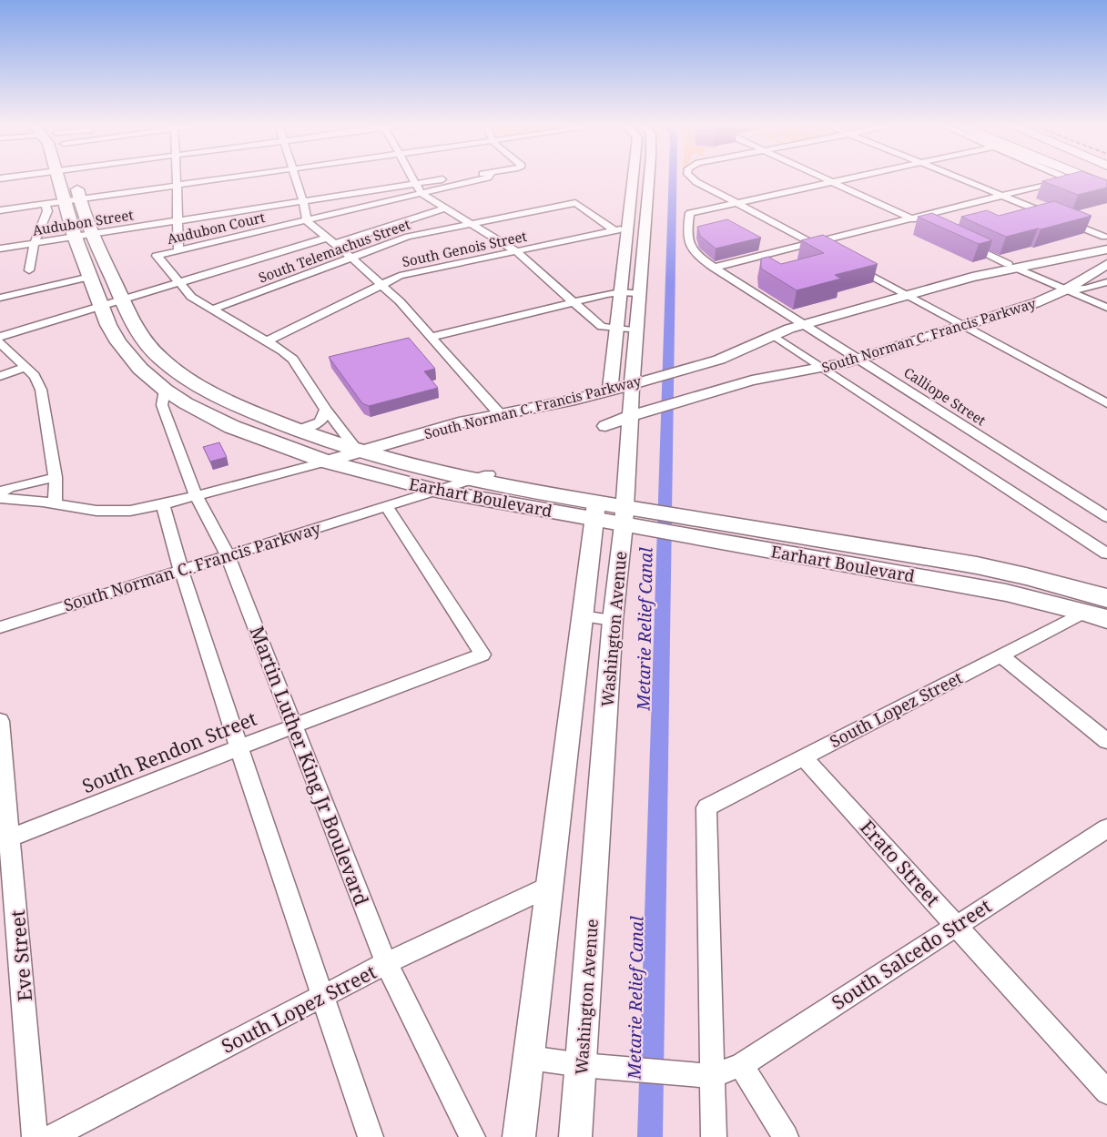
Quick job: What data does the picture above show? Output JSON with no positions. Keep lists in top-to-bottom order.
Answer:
{
  "streets": {
    "main road": ["Earhart Boulevard"],
    "street": [
      "Audubon Street",
      "Audubon Court",
      "South Genois Street",
      "South Telemachus Street",
      "South Norman C. Francis Parkway",
      "Calliope Street",
      "Washington Avenue",
      "South Lopez Street",
      "South Rendon Street",
      "Martin Luther King Jr Boulevard",
      "Erato Street",
      "South Salcedo Street",
      "Eve Street"
    ]
  },
  "crossings": [
    ["Audubon Street", "Earhart Boulevard"],
    ["South Genois Street", "South Telemachus Street"],
    ["South Norman C. Francis Parkway", "Calliope Street"],
    ["South Norman C. Francis Parkway", "Earhart Boulevard"],
    ["South Norman C. Francis Parkway", "Washington Avenue"],
    ["South Norman C. Francis Parkway", "South Rendon Street"],
    ["South Norman C. Francis Parkway", "Martin Luther King Jr Boulevard"],
    ["Earhart Boulevard", "Washington Avenue"],
    ["Earhart Boulevard", "South Lopez Street"],
    ["Earhart Boulevard", "Martin Luther King Jr Boulevard"],
    ["Washington Avenue", "South Lopez Street"],
    ["South Lopez Street", "Martin Luther King Jr Boulevard"],
    ["South Lopez Street", "Erato Street"],
    ["South Rendon Street", "Martin Luther King Jr Boulevard"],
    ["South Rendon Street", "Eve Street"],
    ["Erato Street", "South Salcedo Street"]
  ],
  "water": ["Metarie Relief Canal"]
}
